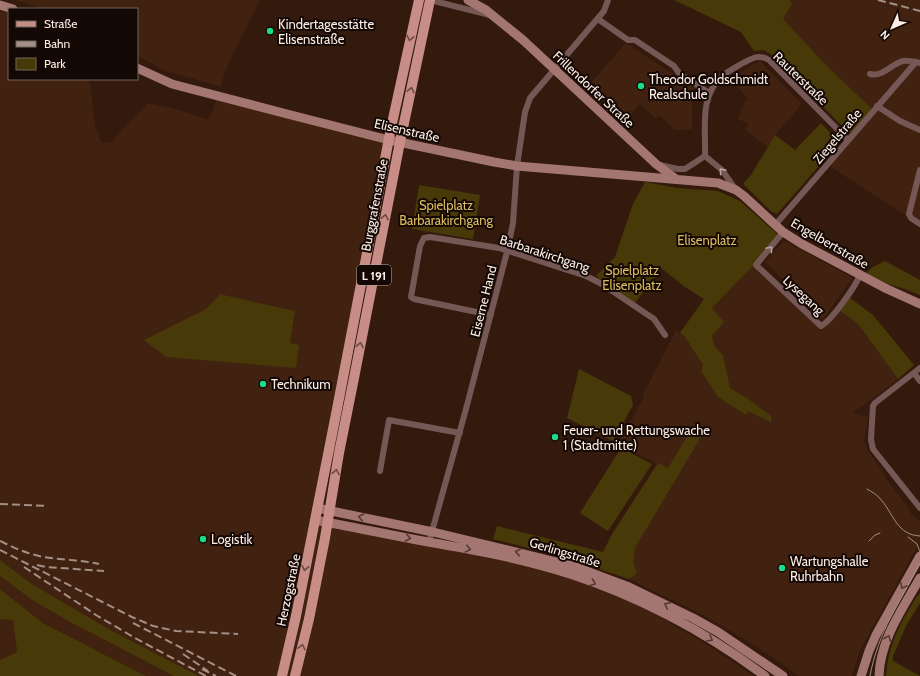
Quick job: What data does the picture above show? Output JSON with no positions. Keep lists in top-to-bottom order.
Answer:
{
  "streets": {
    "main road": [
      "Frillendorfer Straße",
      "Elisenstraße",
      "Burggrafenstraße",
      "Engelbertstraße",
      "L 191",
      "Gerlingstraße",
      "Herzogstraße"
    ],
    "street": [
      "Rauterstraße",
      "Ziegelstraße",
      "Barbarakirchgang",
      "Lysegang",
      "Eiserne Hand"
    ]
  },
  "crossings": [
    ["Rauterstraße", "Ziegelstraße"],
    ["Frillendorfer Straße", "Elisenstraße"],
    ["Frillendorfer Straße", "Burggrafenstraße"],
    ["Frillendorfer Straße", "Eiserne Hand"],
    ["Elisenstraße", "Burggrafenstraße"],
    ["Elisenstraße", "Eiserne Hand"],
    ["Ziegelstraße", "Engelbertstraße"],
    ["Burggrafenstraße", "Gerlingstraße"],
    ["Burggrafenstraße", "Herzogstraße"],
    ["Engelbertstraße", "Lysegang"],
    ["Barbarakirchgang", "Eiserne Hand"],
    ["Eiserne Hand", "Gerlingstraße"],
    ["Gerlingstraße", "Herzogstraße"]
  ],
  "parks": ["Spielplatz Barbarakirchgang", "Elisenplatz", "Spielplatz Elisenplatz"],
  "places": [
    "Kindertagesstätte Elisenstraße",
    "Theodor Goldschmidt Realschule",
    "Technikum",
    "Feuer- und Rettungswache 1 (Stadtmitte)",
    "Logistik",
    "Wartungshalle Ruhrbahn"
  ],
  "legend": ["Straße", "Bahn", "Park"],
  "north": "bottom left"
}
